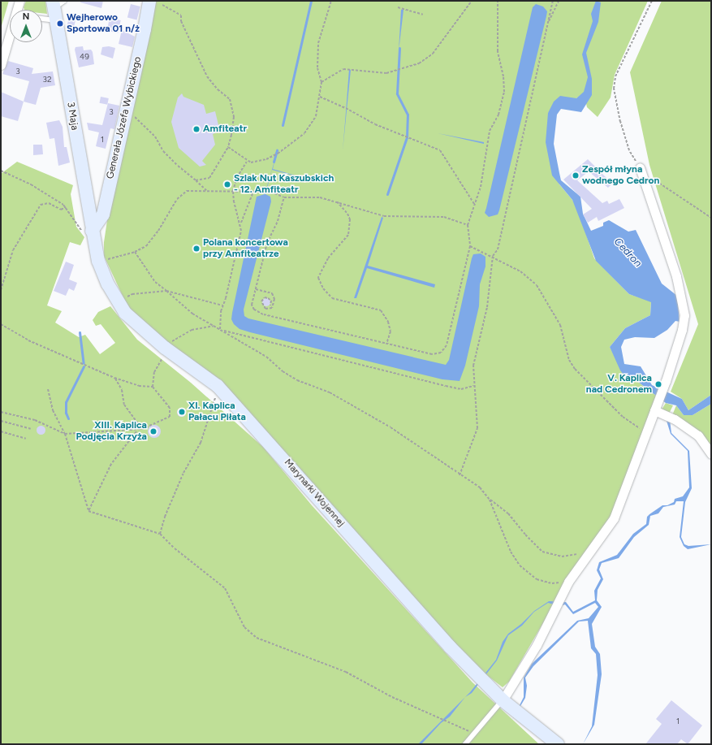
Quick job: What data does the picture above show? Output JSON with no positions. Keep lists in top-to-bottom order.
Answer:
{
  "streets": {
    "main road": ["3 Maja", "Generała Józefa Wybickiego", "Marynarki Wojennej"]
  },
  "crossings": [
    ["3 Maja", "Generała Józefa Wybickiego"],
    ["3 Maja", "Marynarki Wojennej"],
    ["Generała Józefa Wybickiego", "Marynarki Wojennej"]
  ],
  "water": ["Cedron"],
  "places": [
    "Wejherowo Sportowa 01 n/ż",
    "Amfiteatr",
    "Zespół młyna wodnego Cedron",
    "Szlak Nut Kaszubskich - 12. Amfiteatr",
    "Polana koncertowa przy Amfiteatrze",
    "V. Kaplica nad Cedronem",
    "XI. Kaplica Pałacu Piłata",
    "XIII. Kaplica Podjęcia Krzyża"
  ],
  "house_numbers": [
    "49",
    "3",
    "32",
    "3",
    "1",
    "1"
  ],
  "north": "top"
}
